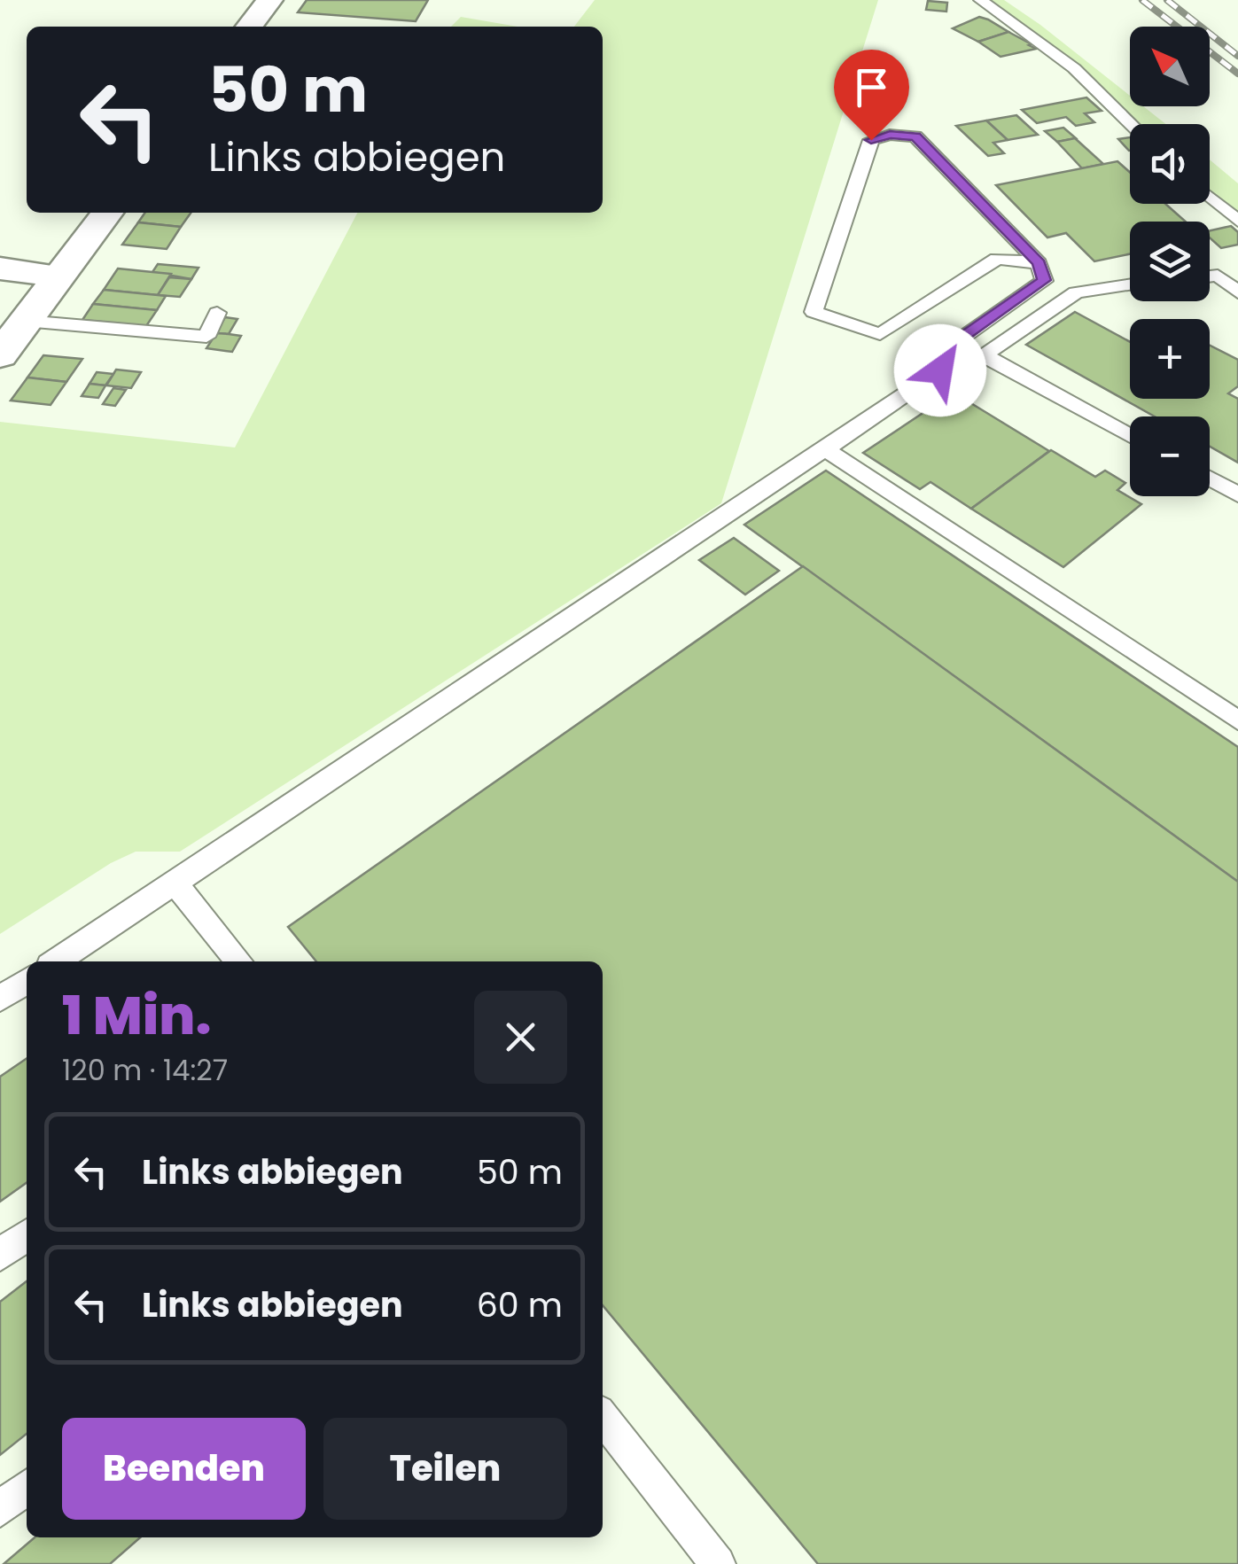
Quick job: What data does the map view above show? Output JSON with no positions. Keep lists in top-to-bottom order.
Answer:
{
  "north": "top left",
  "page": {
    "map_buttons": ["+", "−"],
    "turn": ["50 m", "Links abbiegen"],
    "heading": ["1 Min.", "120 m · 14:27"],
    "list": [
      {
        "name": "Links abbiegen",
        "value": "50 m"
      },
      {
        "name": "Links abbiegen",
        "value": "60 m"
      }
    ],
    "buttons": ["Beenden", "Teilen"]
  }
}
